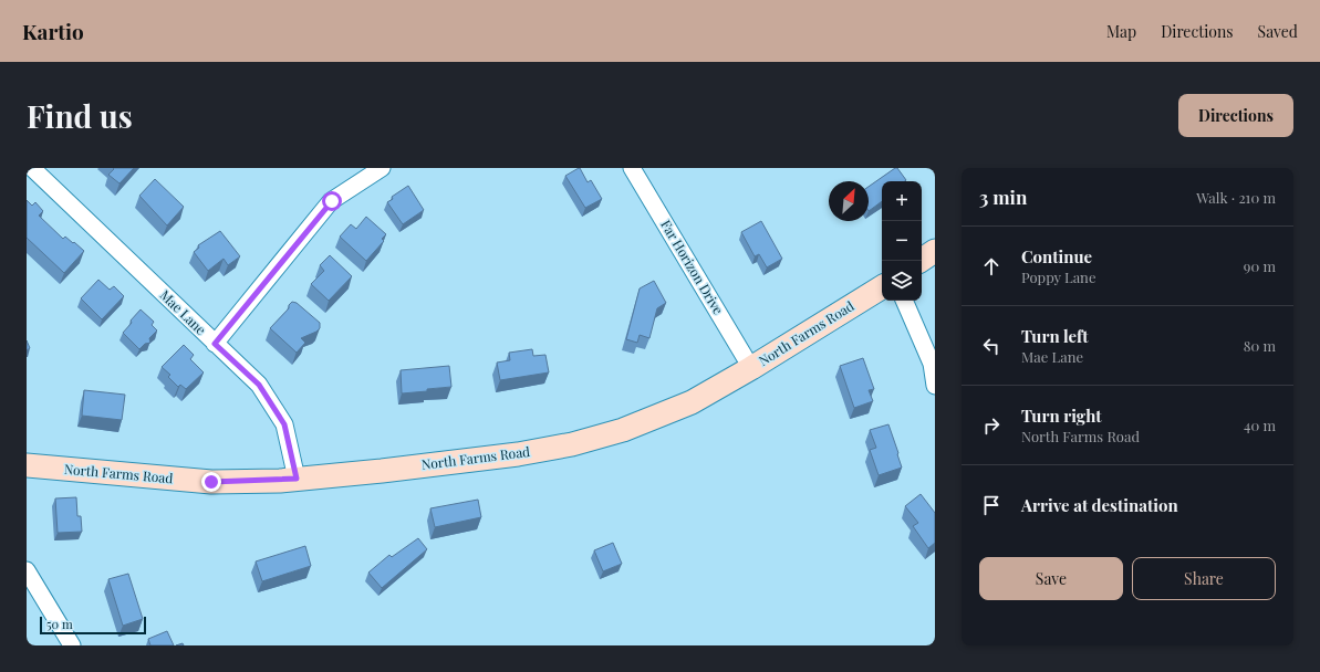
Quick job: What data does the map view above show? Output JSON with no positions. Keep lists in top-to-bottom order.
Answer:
{
  "streets": {
    "main road": ["North Farms Road"],
    "street": ["Far Horizon Drive", "Mae Lane"]
  },
  "crossings": [
    ["Far Horizon Drive", "North Farms Road"],
    ["Mae Lane", "North Farms Road"]
  ],
  "scale_bar": "50 m",
  "north": "top right",
  "page": {
    "header": "Kartio",
    "nav": ["Map", "Directions", "Saved"],
    "buttons": [
      "Directions",
      ["Save", "Share"]
    ],
    "title": "Find us",
    "heading": ["3 min", "Walk · 210 m"],
    "map_buttons": ["+", "−"],
    "list": [
      ["Continue", "Poppy Lane", "90 m"],
      ["Turn left", "Mae Lane", "80 m"],
      ["Turn right", "North Farms Road", "40 m"],
      "Arrive at destination"
    ],
    "scale": "50 m"
  }
}
